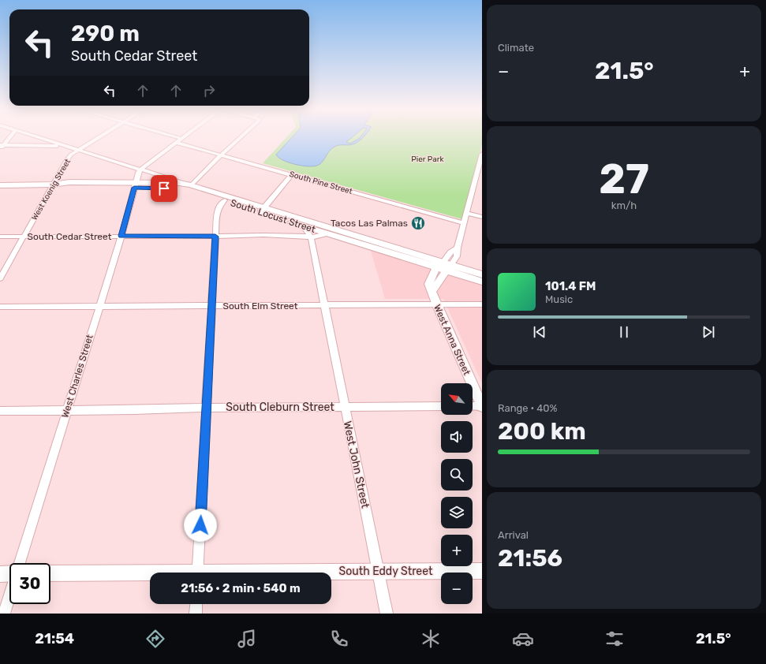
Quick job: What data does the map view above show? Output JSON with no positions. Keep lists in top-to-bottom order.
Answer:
{
  "streets": {
    "main road": ["South Locust Street", "West Anna Street", "South Eddy Street"],
    "street": [
      "South Pine Street",
      "West Koenig Street",
      "South Cedar Street",
      "South Elm Street",
      "West Charles Street",
      "South Cleburn Street",
      "West John Street"
    ]
  },
  "crossings": [
    ["West Koenig Street", "South Cedar Street"],
    ["South Locust Street", "South Cedar Street"],
    ["South Locust Street", "West Anna Street"],
    ["South Locust Street", "West Charles Street"],
    ["South Locust Street", "West John Street"],
    ["South Cedar Street", "West Charles Street"],
    ["South Cedar Street", "West John Street"],
    ["South Elm Street", "West Anna Street"],
    ["South Elm Street", "West Charles Street"],
    ["South Elm Street", "West John Street"],
    ["West Charles Street", "South Cleburn Street"],
    ["South Cleburn Street", "West John Street"],
    ["West John Street", "South Eddy Street"]
  ],
  "parks": ["Pier Park"],
  "places": {
    "restaurant": ["Tacos Las Palmas"]
  },
  "north": "top left",
  "page": {
    "tile": [
      "Climate",
      ["27", "km/h"],
      ["Range · 40%", "200 km"],
      ["Arrival", "21:56"]
    ],
    "turn": ["290 m", "South Cedar Street"],
    "heat": ["−", "21.5°", "+"],
    "song": ["101.4 FM", "Music"],
    "map_buttons": ["+", "−"],
    "limit": "30",
    "trip": "21:56 · 2 min · 540 m",
    "tabs": ["21:54", "21.5°"]
  }
}
